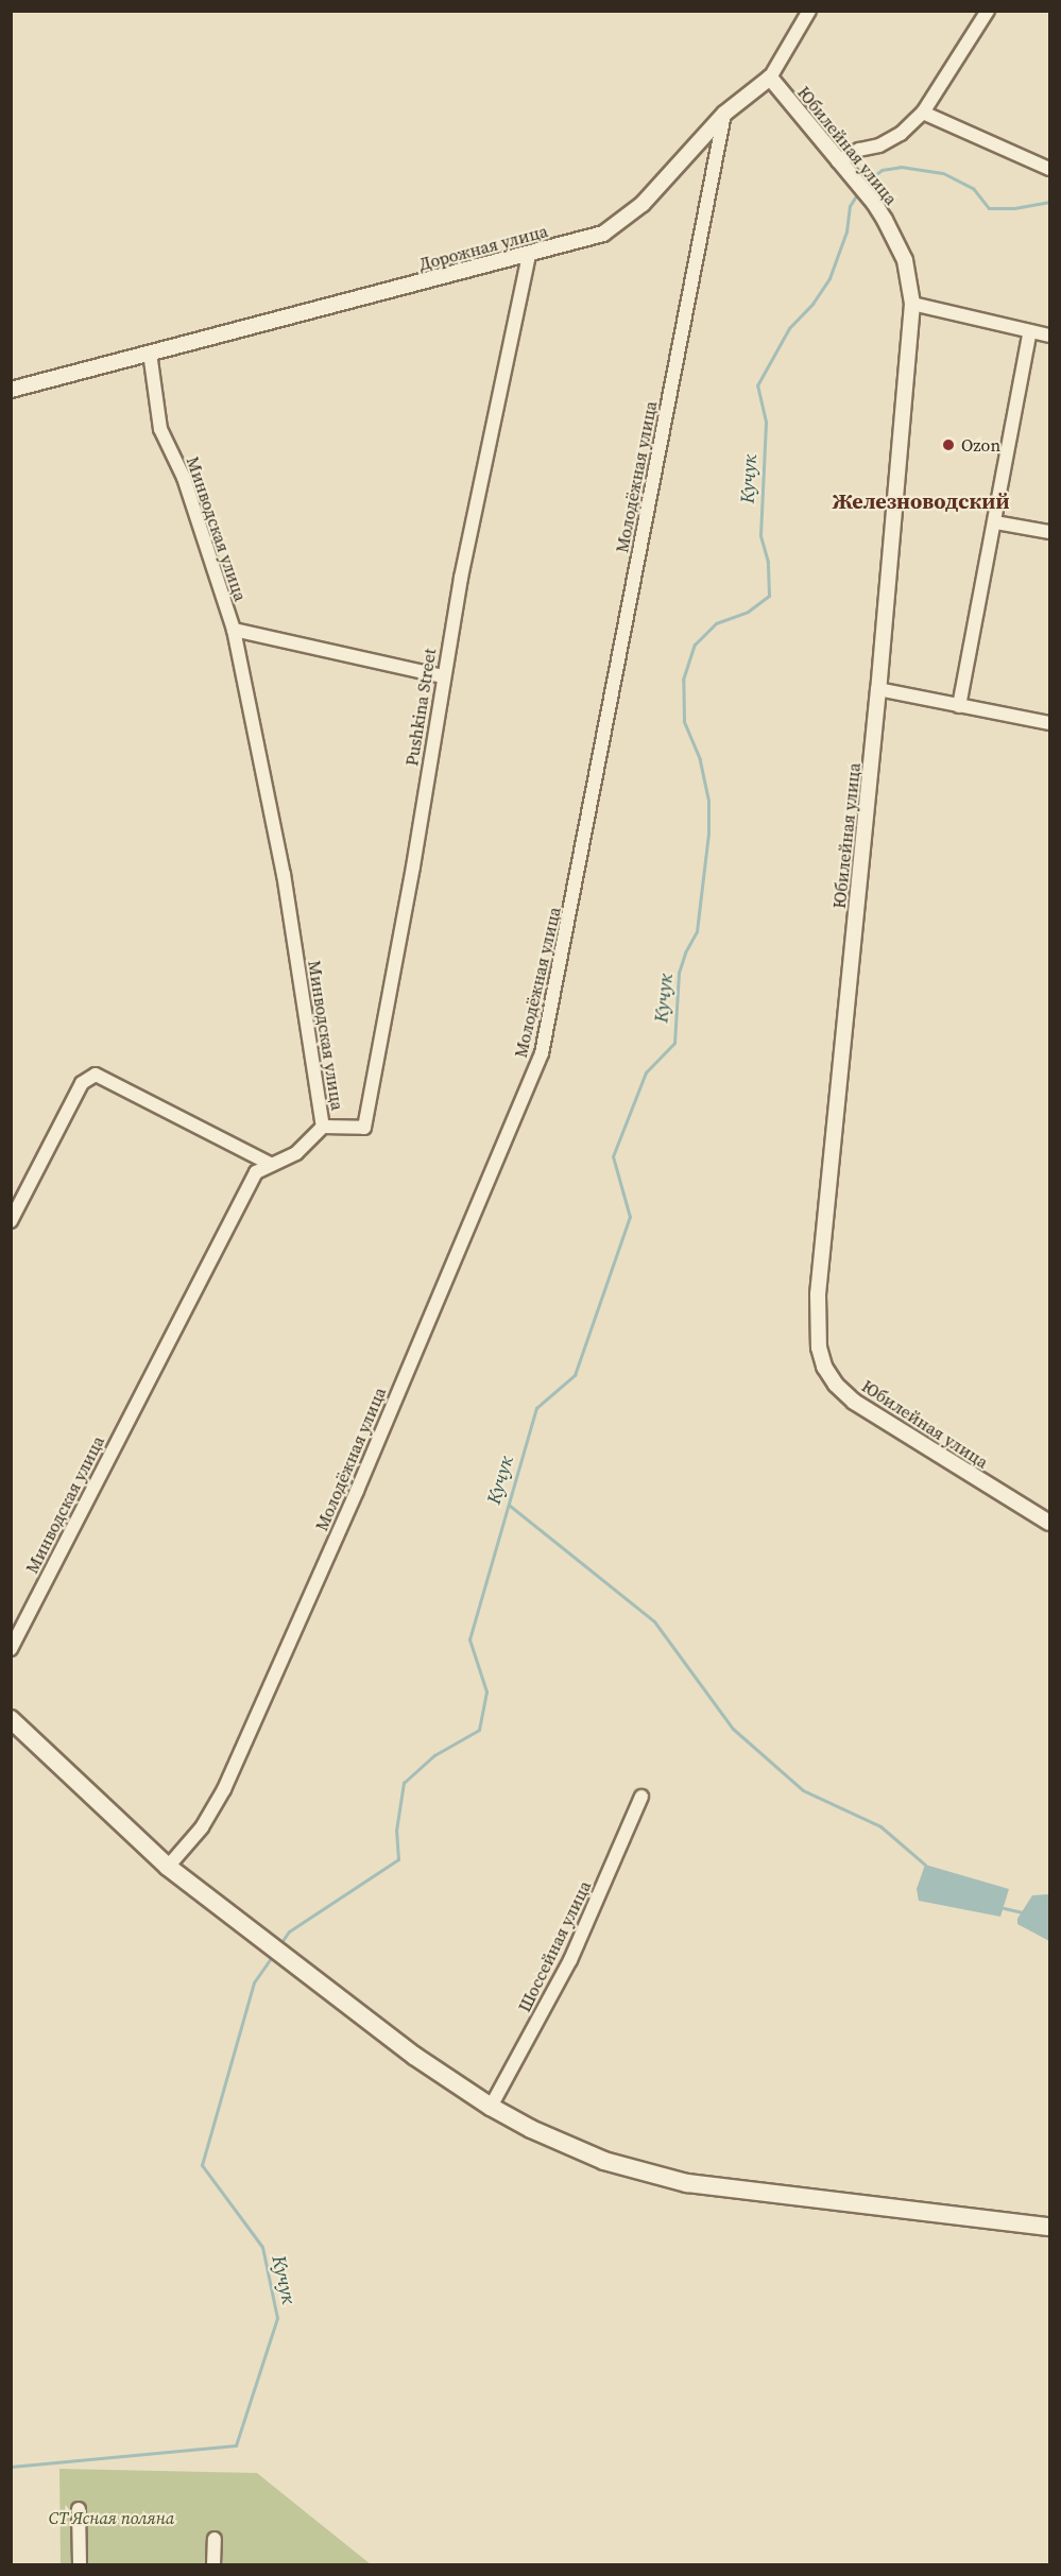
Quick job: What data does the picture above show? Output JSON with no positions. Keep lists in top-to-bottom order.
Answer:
{
  "streets": {
    "street": [
      "Юбилейная улица",
      "Дорожная улица",
      "Молодёжная улица",
      "Минводская улица",
      "Pushkina Street",
      "Шоссейная улица"
    ]
  },
  "crossings": [
    ["Юбилейная улица", "Дорожная улица"],
    ["Дорожная улица", "Молодёжная улица"],
    ["Дорожная улица", "Минводская улица"],
    ["Дорожная улица", "Pushkina Street"],
    ["Минводская улица", "Pushkina Street"]
  ],
  "districts": ["Железноводский"],
  "water": ["Кучук"],
  "parks": ["СТ Ясная поляна"],
  "places": ["Ozon"]
}
